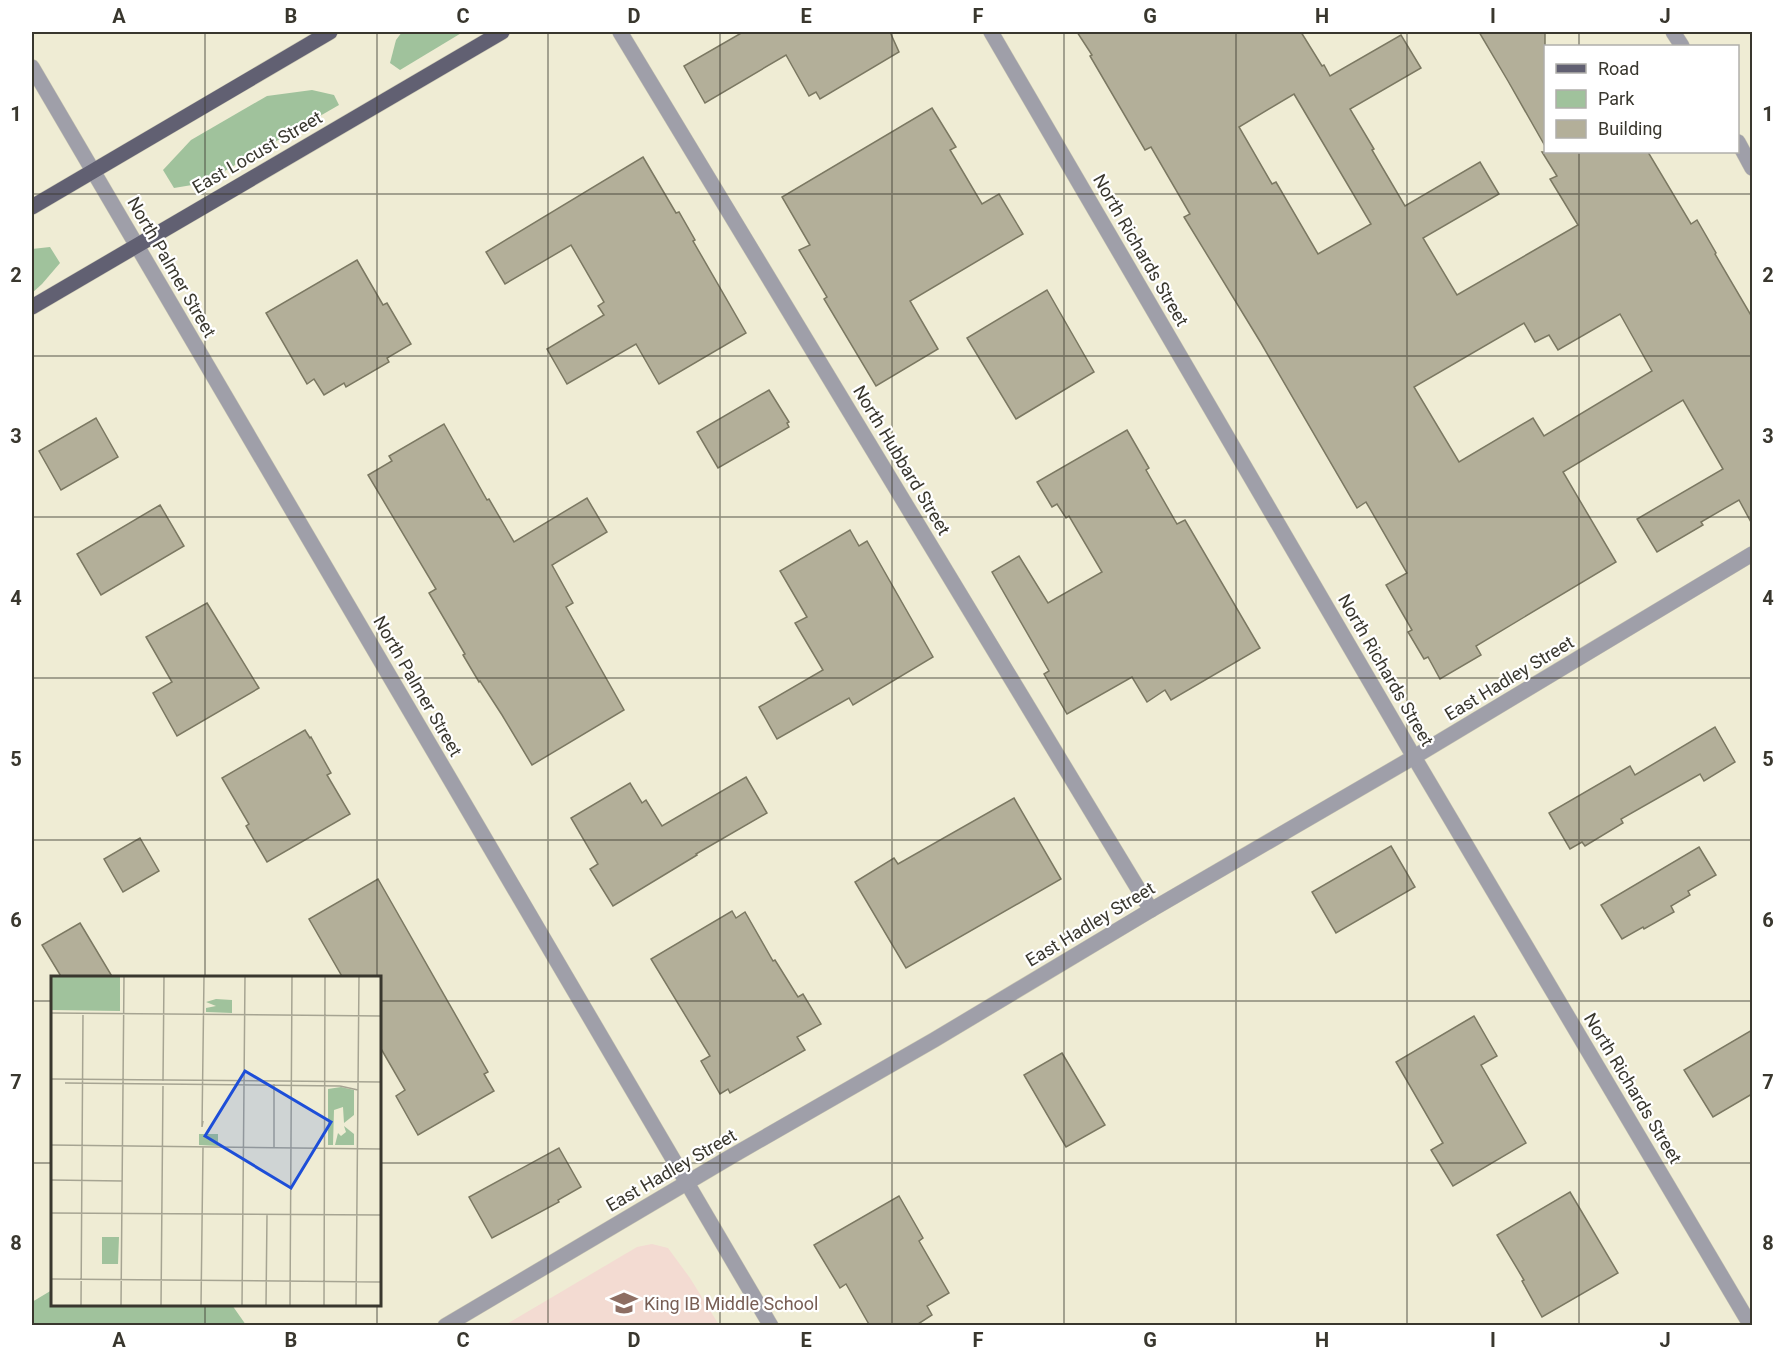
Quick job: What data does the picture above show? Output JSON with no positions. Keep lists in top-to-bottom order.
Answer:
{
  "streets": {
    "main road": ["East Locust Street"],
    "street": [
      "North Richards Street",
      "North Palmer Street",
      "North Hubbard Street",
      "East Hadley Street"
    ]
  },
  "crossings": [
    ["East Locust Street", "North Palmer Street"],
    ["North Richards Street", "East Hadley Street"],
    ["North Palmer Street", "East Hadley Street"],
    ["North Hubbard Street", "East Hadley Street"]
  ],
  "places": {
    "school or university": ["King IB Middle School"]
  },
  "legend": ["Road", "Park", "Building"],
  "grid": {
    "columns": [
      "A",
      "B",
      "C",
      "D",
      "E",
      "F",
      "G",
      "H",
      "I",
      "J"
    ],
    "rows": [
      "1",
      "2",
      "3",
      "4",
      "5",
      "6",
      "7",
      "8"
    ]
  }
}
